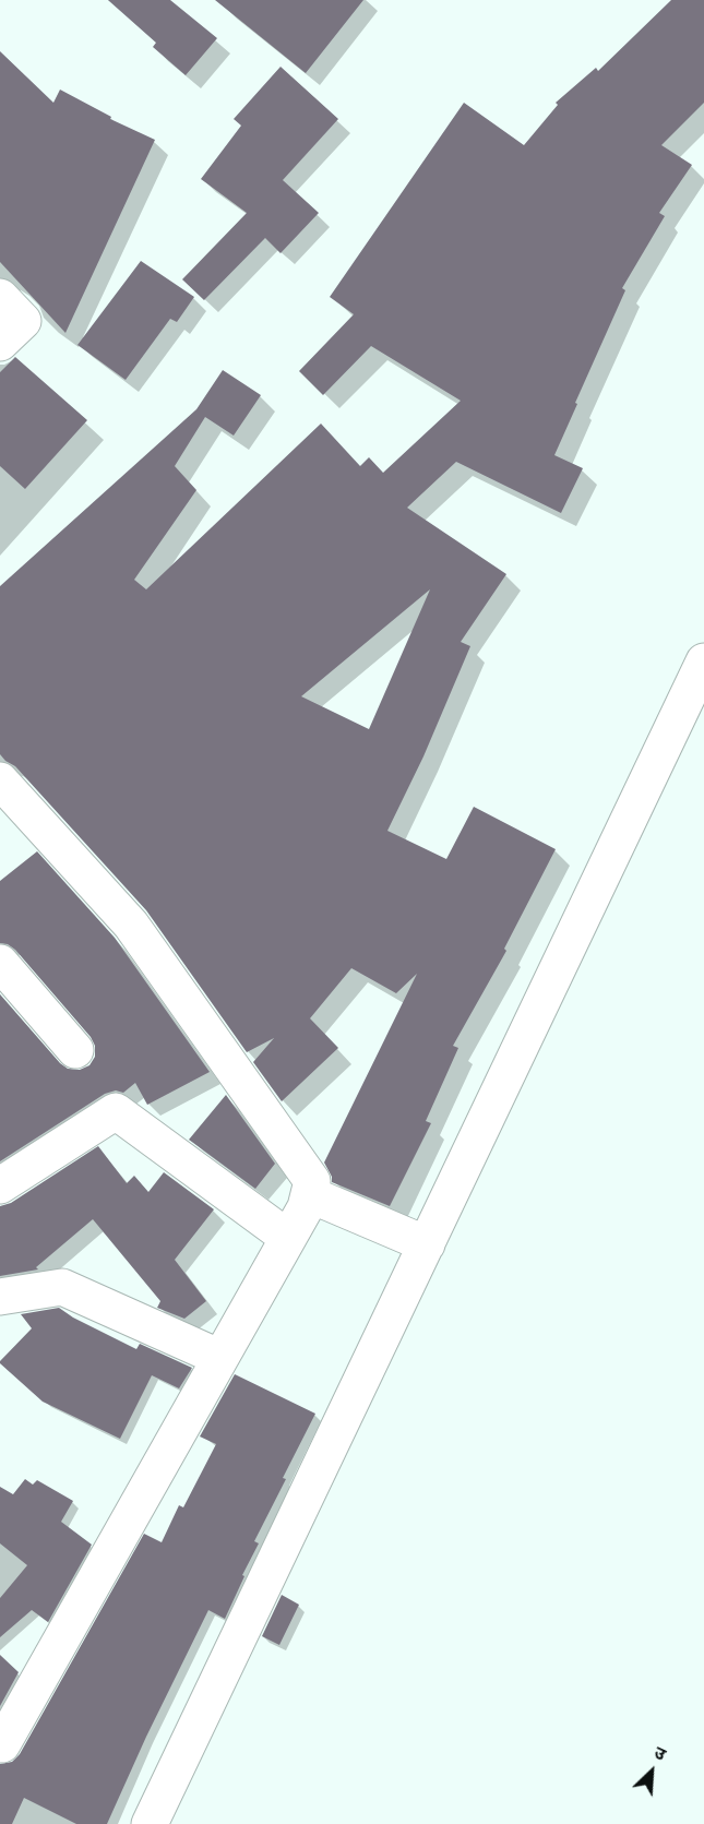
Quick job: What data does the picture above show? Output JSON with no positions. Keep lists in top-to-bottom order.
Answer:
{
  "north": "top right"
}
